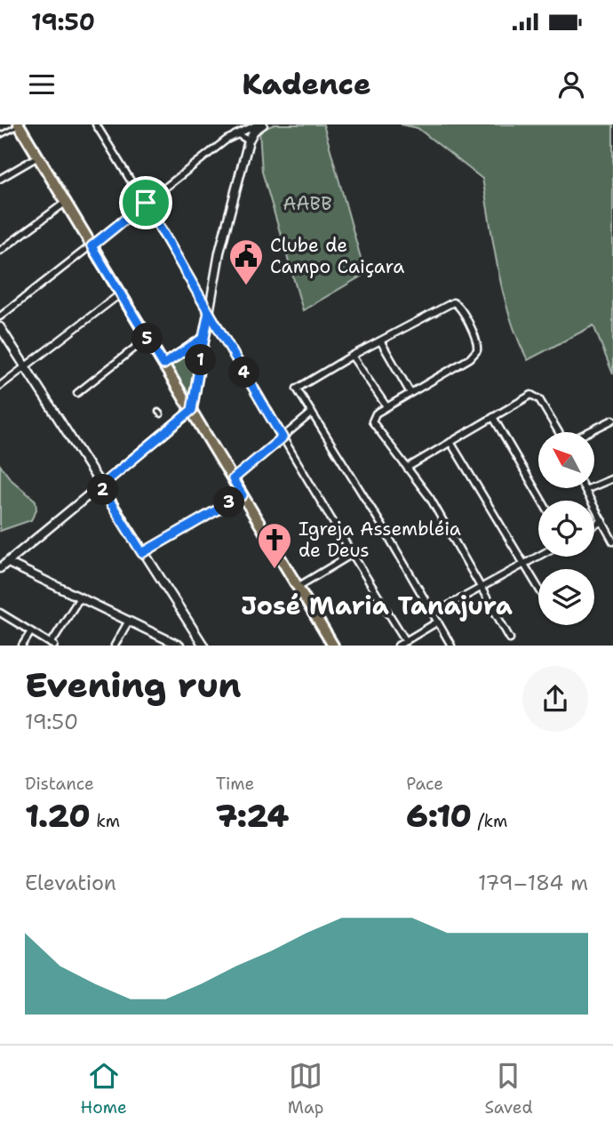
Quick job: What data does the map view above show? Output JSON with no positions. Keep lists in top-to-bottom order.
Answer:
{
  "districts": ["José Maria Tanajura"],
  "parks": ["AABB"],
  "places": {
    "public building": ["Clube de Campo Caiçara"],
    "church": ["Igreja Assembléia de Deus"]
  },
  "north": "top left",
  "page": {
    "status": "19:50",
    "header": "Kadence",
    "pins": [
      "5",
      "1",
      "4",
      "2",
      "3"
    ],
    "heading": ["Evening run", "19:50"],
    "stats": [
      ["Distance", "1.20 km"],
      ["Time", "7:24"],
      ["Pace", "6:10 /km"]
    ],
    "chart": ["Elevation", "179–184 m"],
    "tabs": ["Home", "Map", "Saved"]
  }
}
